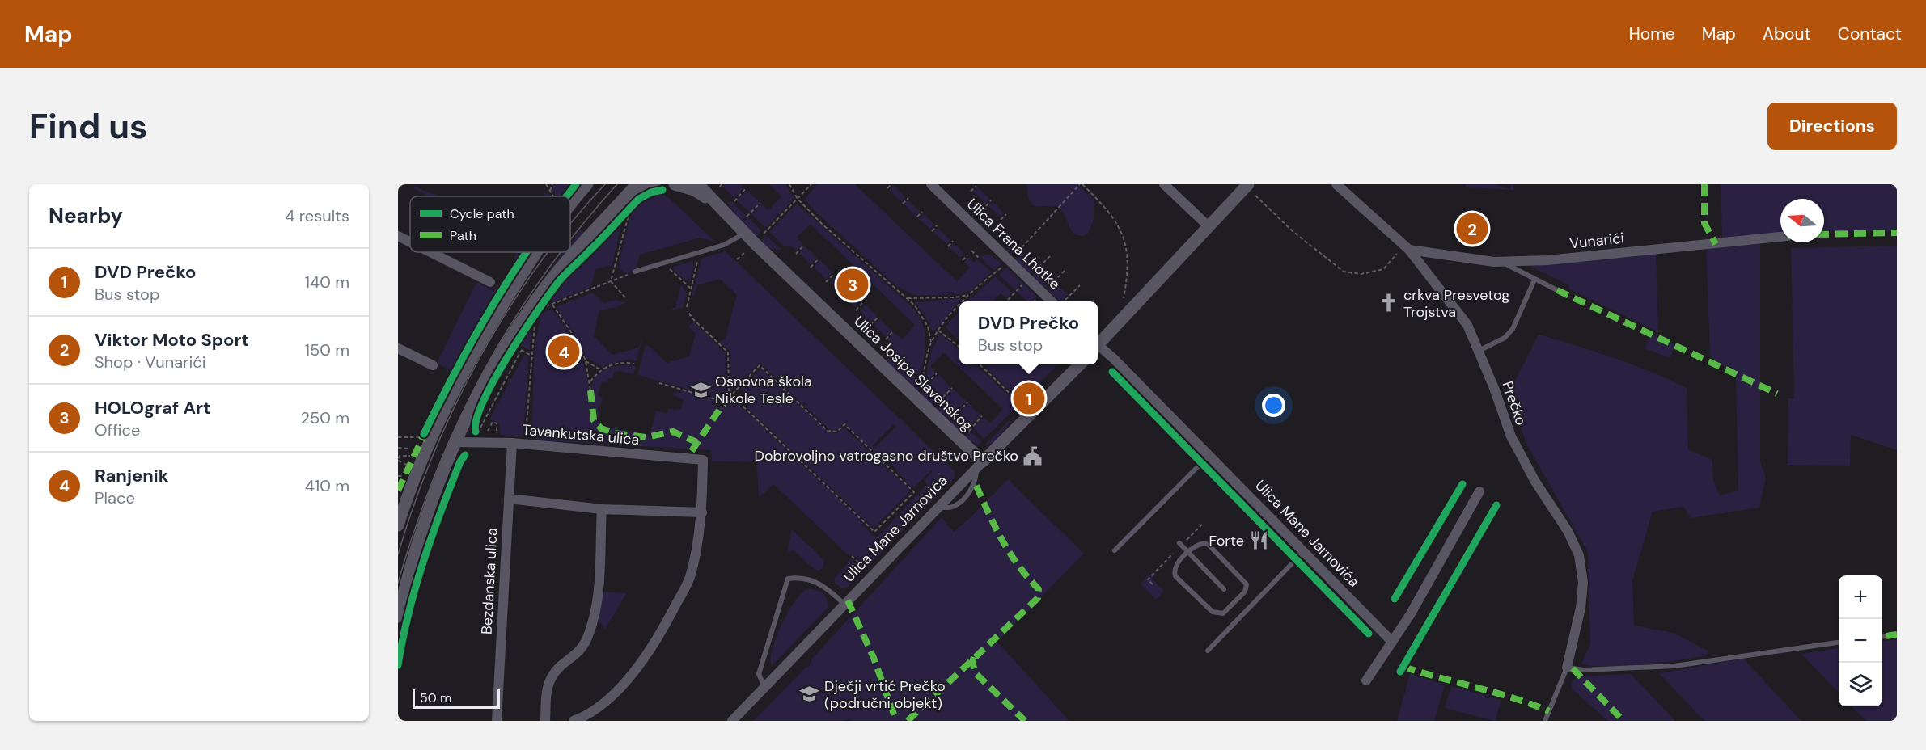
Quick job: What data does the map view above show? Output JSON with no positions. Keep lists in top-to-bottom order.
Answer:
{
  "streets": {
    "street": [
      "Vunarići",
      "Ulica Frana Lhotke",
      "Ulica Josipa Slavenskog",
      "Prečko",
      "Tavankutska ulica",
      "Ulica Mane Jarnovića",
      "Bezdanska ulica"
    ]
  },
  "crossings": [
    ["Vunarići", "Prečko"],
    ["Ulica Josipa Slavenskog", "Ulica Mane Jarnovića"],
    ["Tavankutska ulica", "Bezdanska ulica"]
  ],
  "places": {
    "church": ["crkva Presvetog Trojstva"],
    "school or university": ["Osnovna škola Nikole Tesle", "Dječji vrtić Prečko (područni objekt)"],
    "public building": ["Dobrovoljno vatrogasno društvo Prečko"],
    "restaurant": ["Forte"]
  },
  "legend": ["Cycle path", "Path"],
  "scale_bar": "50 m",
  "north": "left",
  "page": {
    "header": "Map",
    "nav": [
      "Home",
      "Map",
      "About",
      "Contact"
    ],
    "buttons": "Directions",
    "title": "Find us",
    "heading": ["Nearby", "4 results"],
    "pins": [
      "2",
      "3",
      "4",
      "1"
    ],
    "list": [
      {
        "mark": "1",
        "name": "DVD Prečko",
        "note": "Bus stop",
        "value": "140 m"
      },
      {
        "mark": "2",
        "name": "Viktor Moto Sport",
        "note": "Shop · Vunarići",
        "value": "150 m"
      },
      {
        "mark": "3",
        "name": "HOLOgraf Art",
        "note": "Office",
        "value": "250 m"
      },
      {
        "mark": "4",
        "name": "Ranjenik",
        "note": "Place",
        "value": "410 m"
      }
    ],
    "popup": ["DVD Prečko", "Bus stop"],
    "map_buttons": ["+", "−"],
    "scale": "50 m"
  }
}
